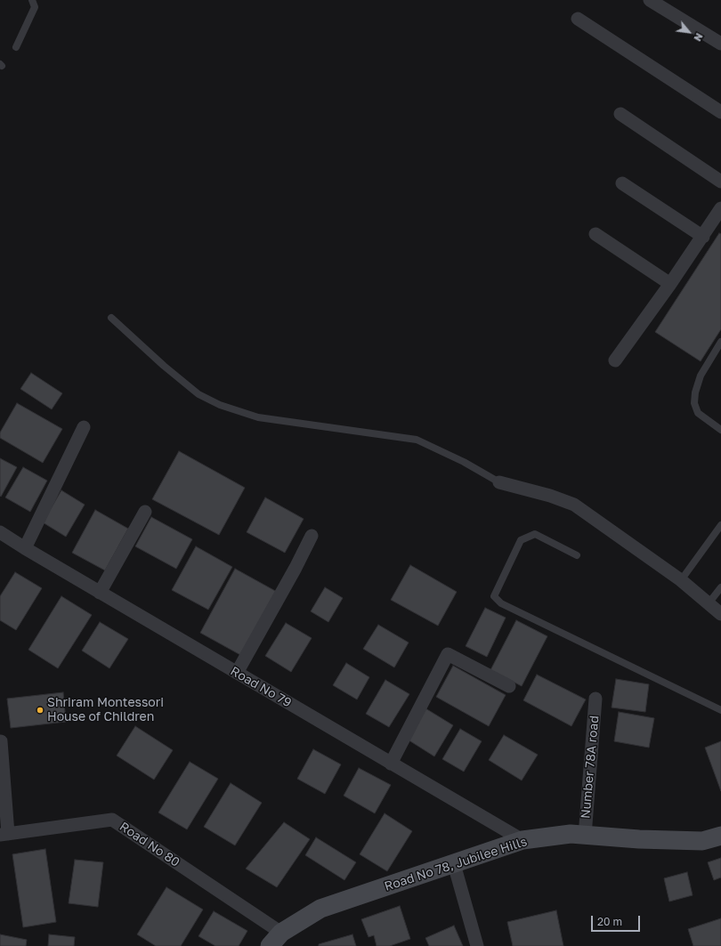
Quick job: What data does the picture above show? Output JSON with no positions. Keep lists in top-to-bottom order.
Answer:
{
  "streets": {
    "main road": ["Road No 78, Jubilee Hills"],
    "street": ["Road No 79", "Number 78A road", "Road No 80"]
  },
  "crossings": [
    ["Road No 79", "Road No 78, Jubilee Hills"],
    ["Number 78A road", "Road No 78, Jubilee Hills"],
    ["Road No 80", "Road No 78, Jubilee Hills"]
  ],
  "places": ["Shriram Montessori House of Children"],
  "scale_bar": "20 m",
  "north": "bottom right"
}
